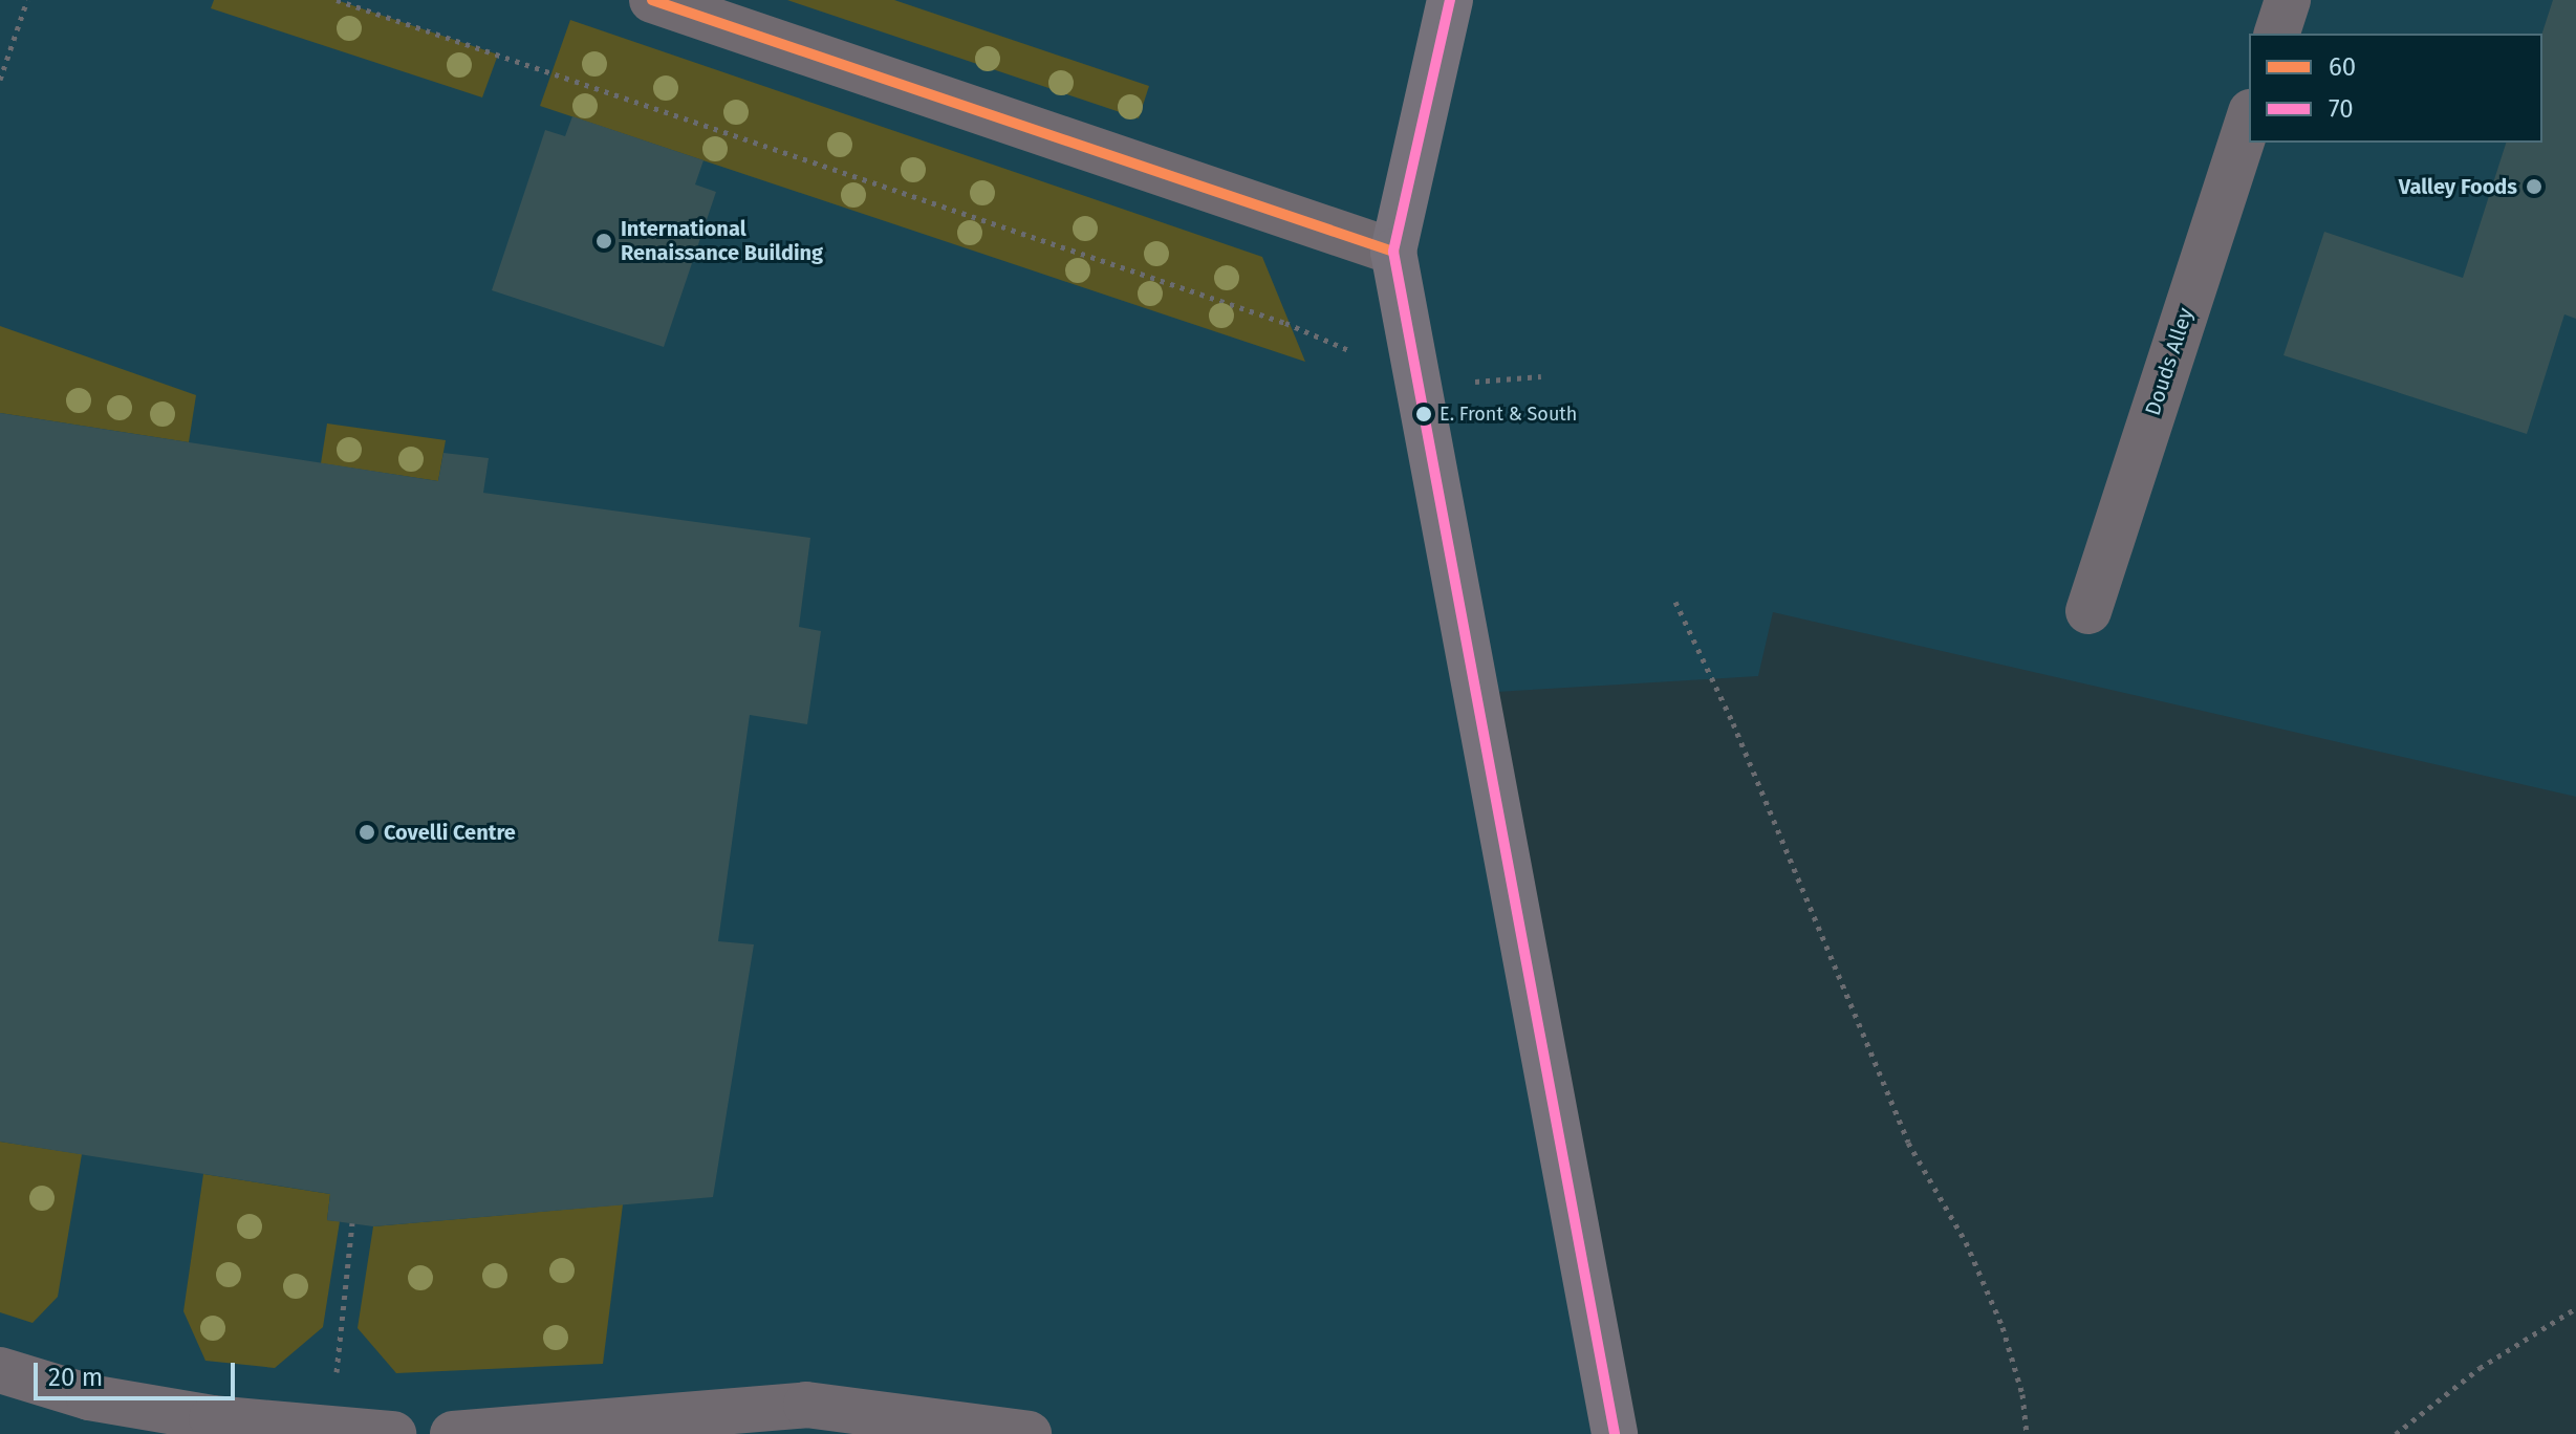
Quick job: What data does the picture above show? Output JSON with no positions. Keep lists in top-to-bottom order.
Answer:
{
  "streets": {
    "street": ["Douds Alley"]
  },
  "places": [
    "Valley Foods",
    "International Renaissance Building",
    "E. Front & South",
    "Covelli Centre"
  ],
  "lines": ["transit line 60", "transit line 70"],
  "legend": ["60", "70"],
  "scale_bar": "20 m"
}
